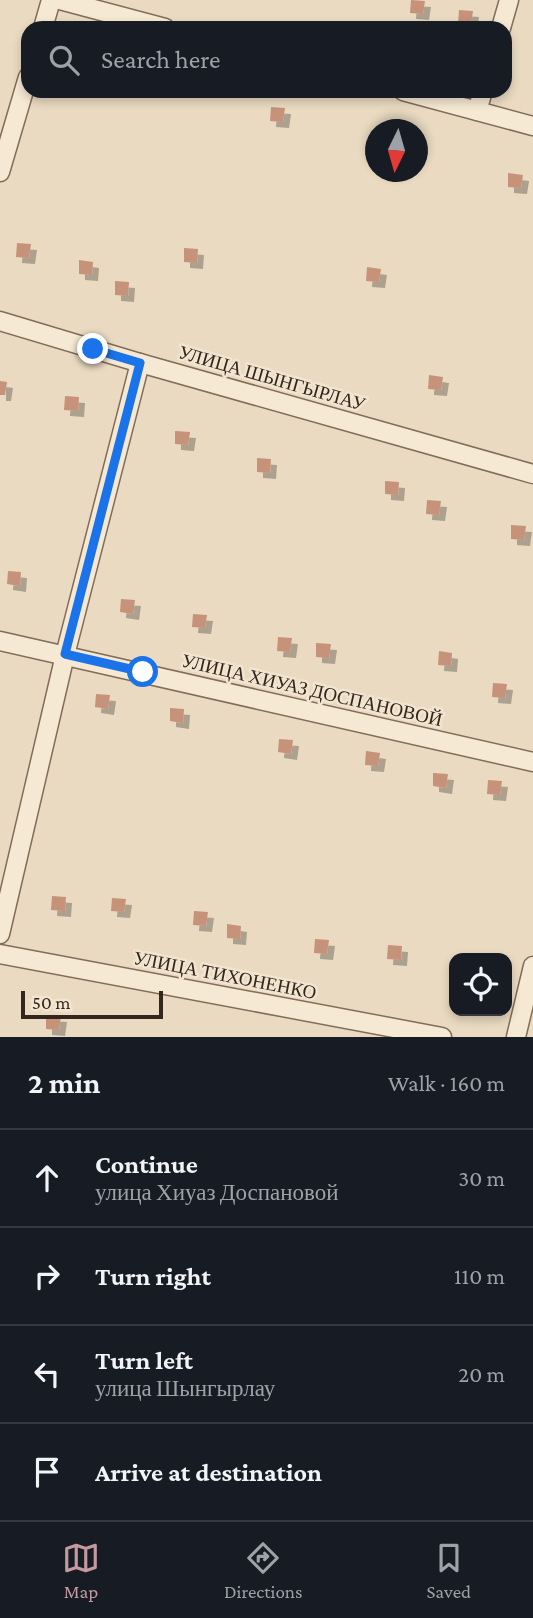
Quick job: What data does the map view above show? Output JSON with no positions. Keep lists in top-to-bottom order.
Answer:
{
  "streets": {
    "street": ["УЛИЦА ШЫНГЫРЛАУ", "УЛИЦА ХИУАЗ ДОСПАНОВОЙ", "УЛИЦА ТИХОНЕНКО"]
  },
  "scale_bar": "50 m",
  "north": "bottom",
  "page": {
    "search": "Search here",
    "scale": "50 m",
    "heading": ["2 min", "Walk · 160 m"],
    "list": [
      ["Continue", "улица Хиуаз Доспановой", "30 m"],
      ["Turn right", "110 m"],
      ["Turn left", "улица Шынгырлау", "20 m"],
      "Arrive at destination"
    ],
    "nav": ["Map", "Directions", "Saved"]
  }
}
